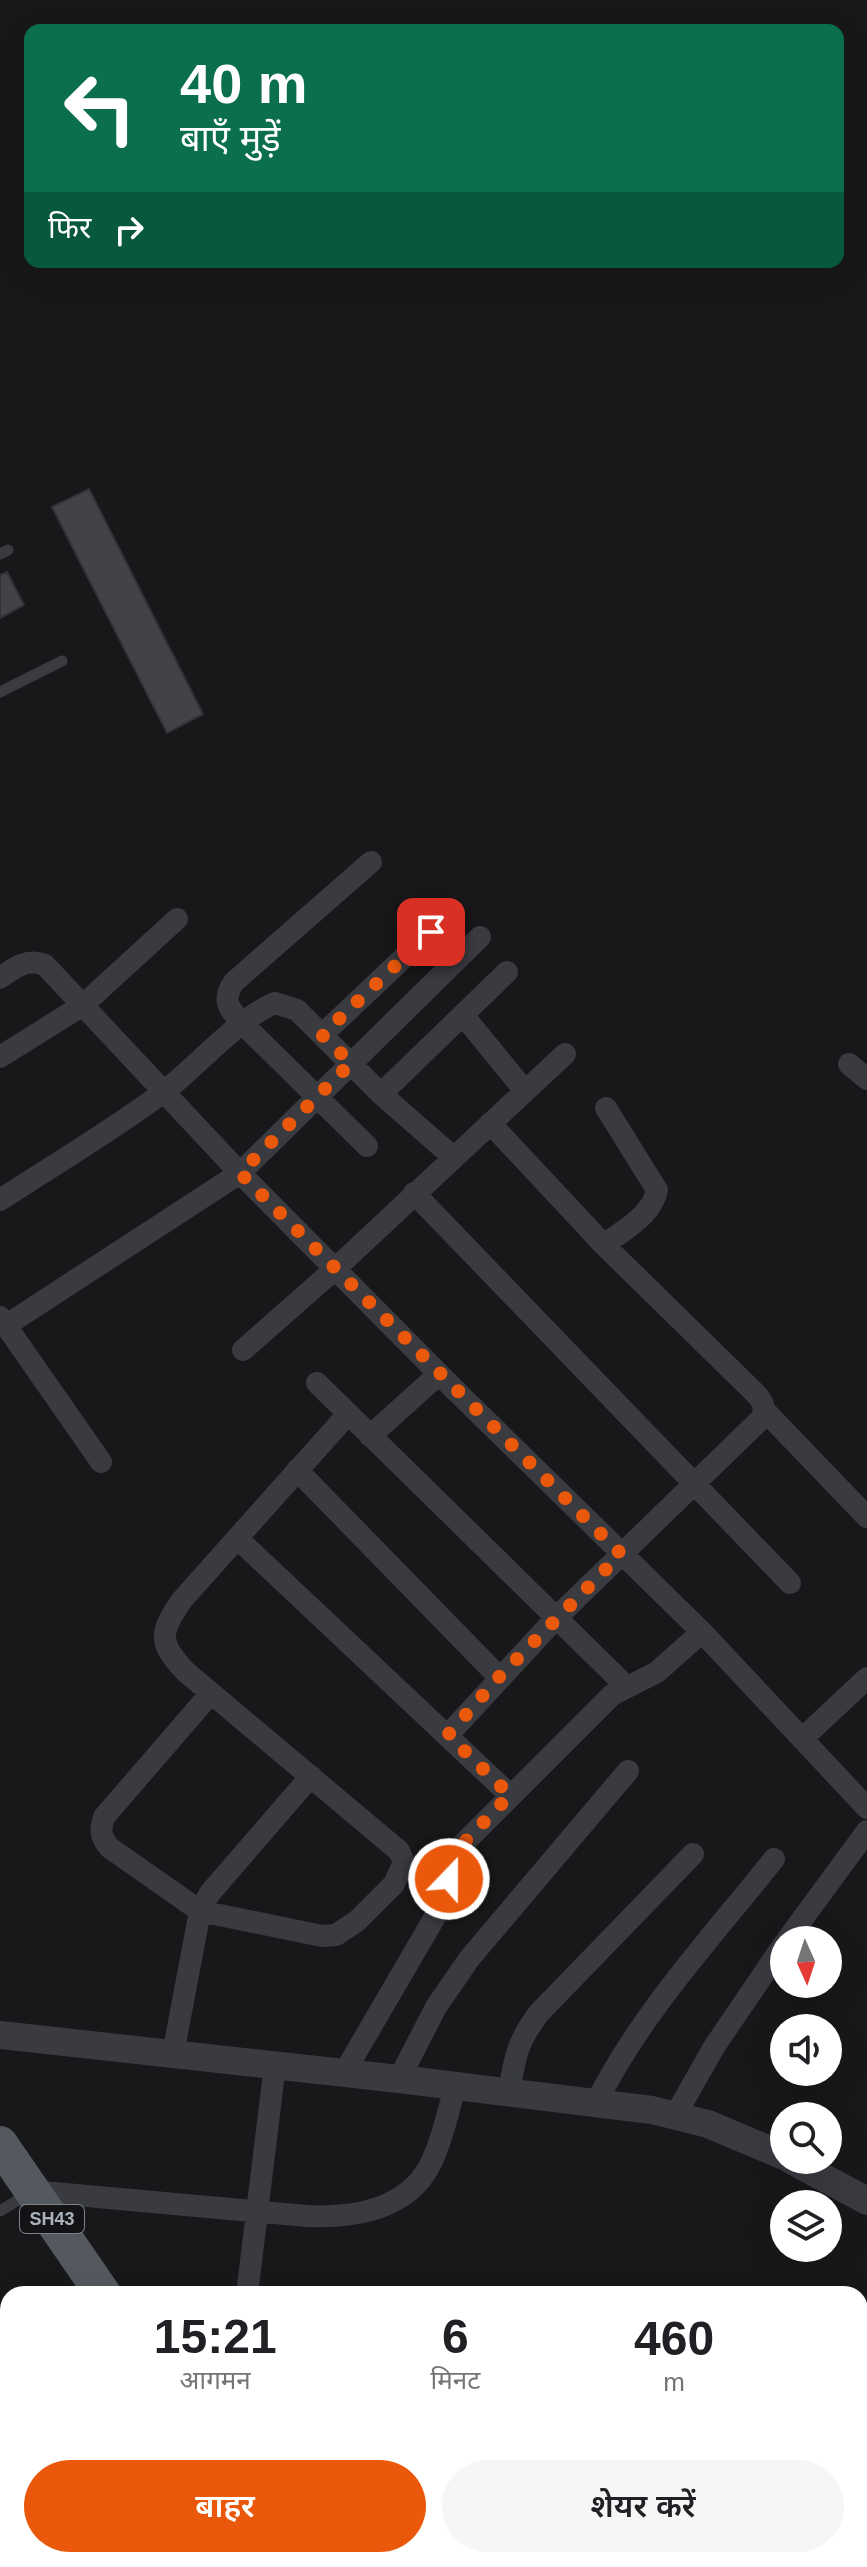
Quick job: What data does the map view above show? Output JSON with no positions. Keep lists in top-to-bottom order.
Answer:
{
  "streets": {
    "main road": ["SH43"]
  },
  "north": "bottom",
  "page": {
    "turn": ["40 m", "बाएँ मुड़ें"],
    "then": "फिर",
    "eta": [
      "15:21",
      "आगमन",
      "6",
      "मिनट",
      "460",
      "m"
    ],
    "buttons": ["बाहर", "शेयर करें"]
  }
}
